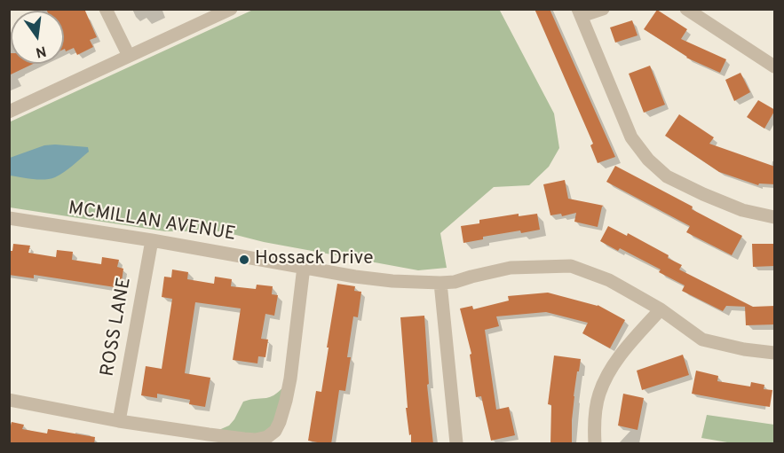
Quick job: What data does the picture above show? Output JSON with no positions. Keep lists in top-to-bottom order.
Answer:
{
  "streets": {
    "street": ["MCMILLAN AVENUE", "ROSS LANE"]
  },
  "crossings": [
    ["MCMILLAN AVENUE", "ROSS LANE"]
  ],
  "places": ["Hossack Drive"],
  "north": "bottom"
}
